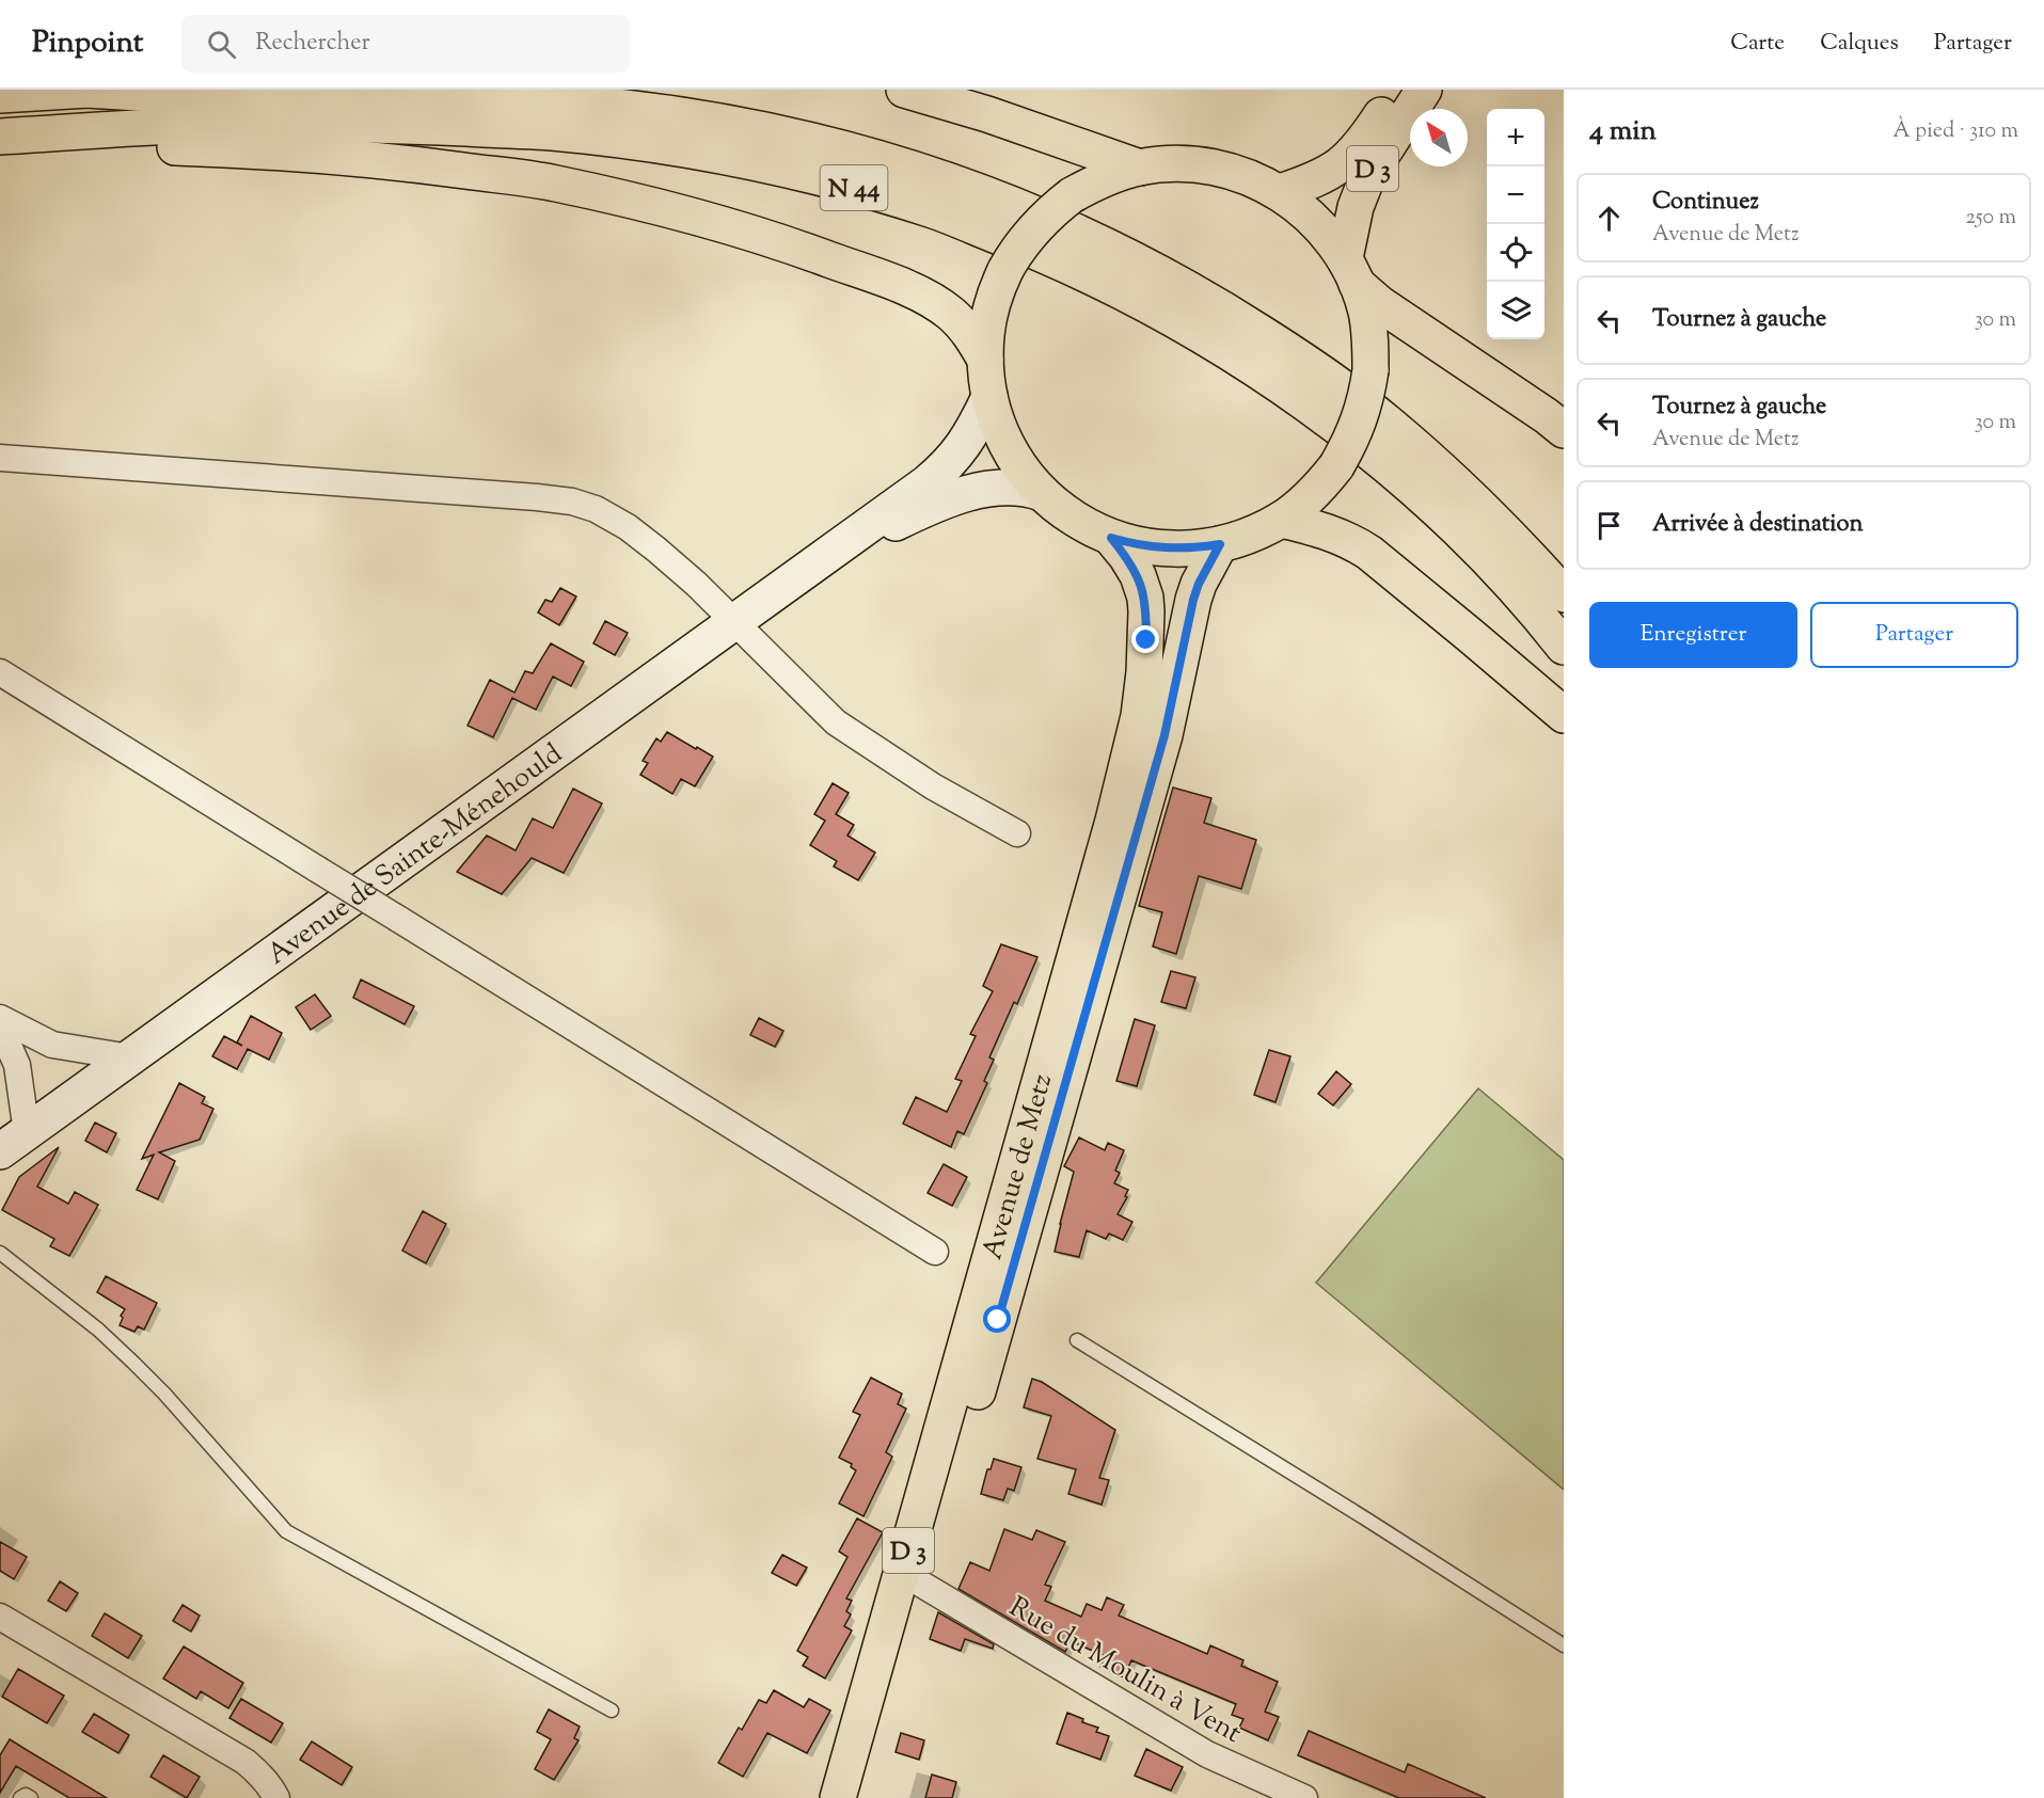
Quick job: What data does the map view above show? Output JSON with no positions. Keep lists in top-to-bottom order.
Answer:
{
  "streets": {
    "main road": [
      "D 3",
      "N 44",
      "Avenue de Sainte-Ménehould",
      "Avenue de Metz"
    ],
    "street": ["Rue du Moulin à Vent"]
  },
  "crossings": [
    ["Avenue de Metz", "Rue du Moulin à Vent"]
  ],
  "north": "top left",
  "page": {
    "header": "Pinpoint",
    "search": "Rechercher",
    "nav": ["Carte", "Calques", "Partager"],
    "heading": ["4 min", "À pied · 310 m"],
    "map_buttons": ["+", "−"],
    "list": [
      ["Continuez", "Avenue de Metz", "250 m"],
      ["Tournez à gauche", "30 m"],
      ["Tournez à gauche", "Avenue de Metz", "30 m"],
      "Arrivée à destination"
    ],
    "buttons": ["Enregistrer", "Partager"]
  }
}
